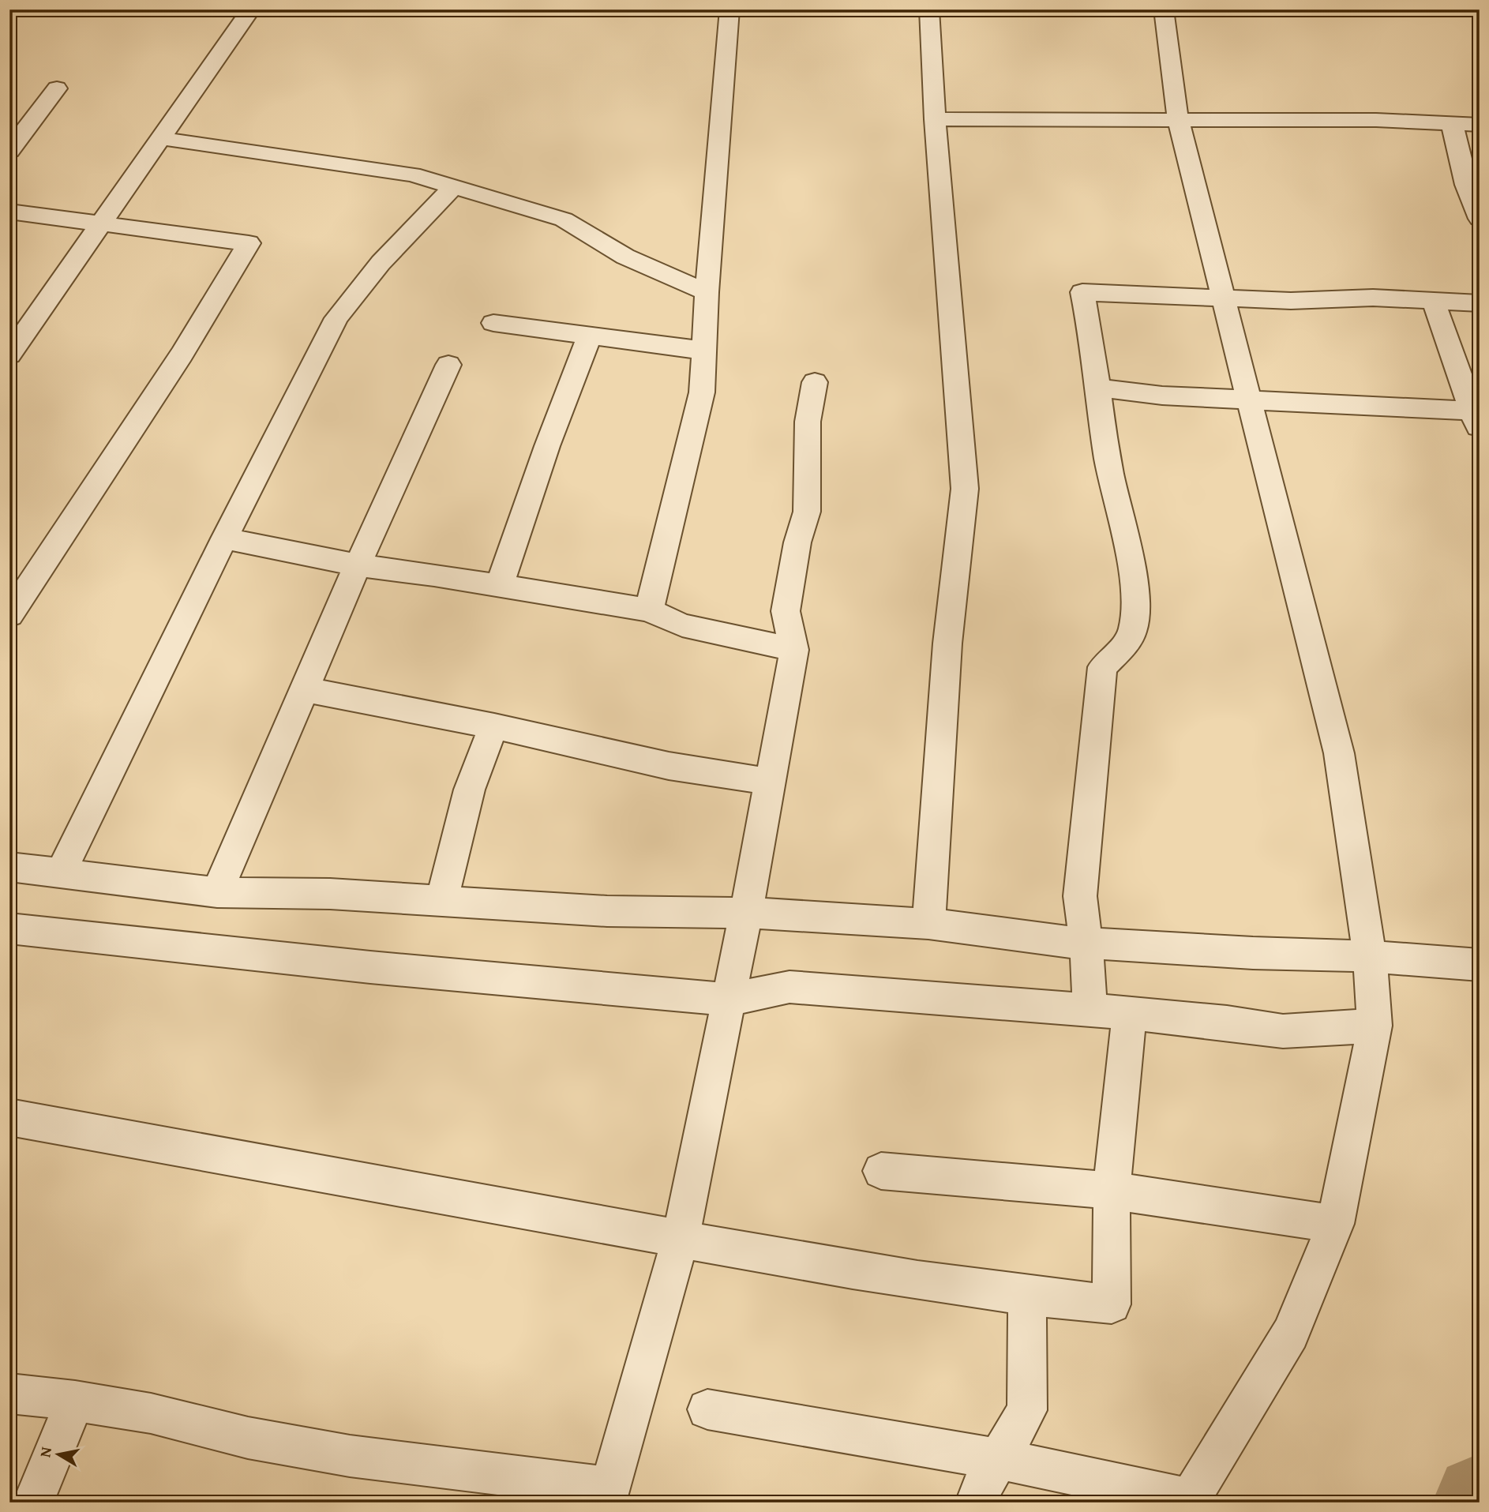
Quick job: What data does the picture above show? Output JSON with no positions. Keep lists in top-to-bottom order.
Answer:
{
  "north": "left"
}
